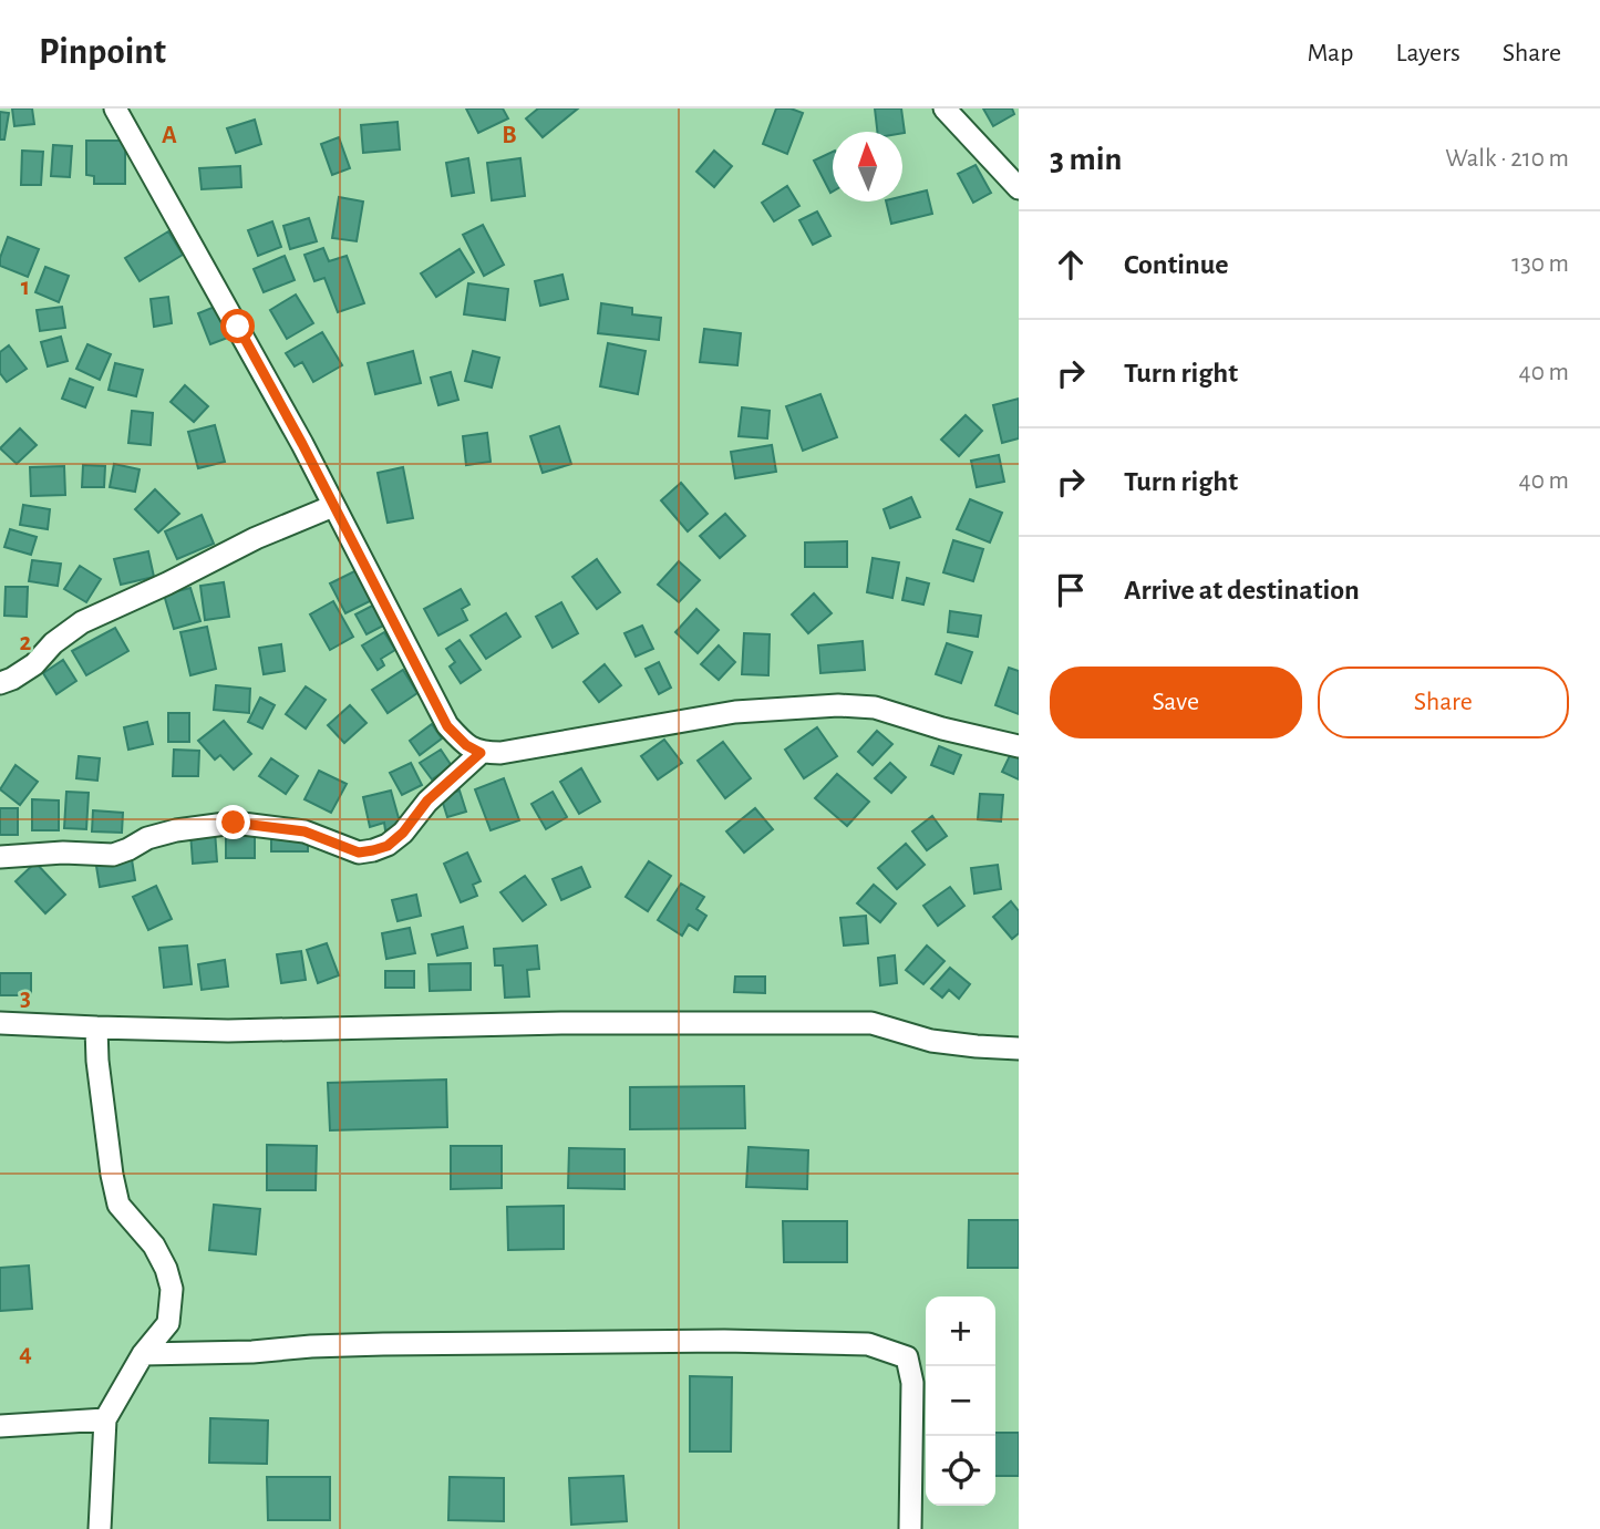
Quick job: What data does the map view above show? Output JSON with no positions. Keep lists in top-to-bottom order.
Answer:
{
  "north": "top",
  "page": {
    "header": "Pinpoint",
    "nav": ["Map", "Layers", "Share"],
    "heading": ["3 min", "Walk · 210 m"],
    "list": [
      ["Continue", "130 m"],
      ["Turn right", "40 m"],
      ["Turn right", "40 m"],
      "Arrive at destination"
    ],
    "buttons": ["Save", "Share"],
    "map_buttons": ["+", "−"]
  },
  "grid": {
    "columns": ["A", "B"],
    "rows": [
      "1",
      "2",
      "3",
      "4"
    ]
  }
}
